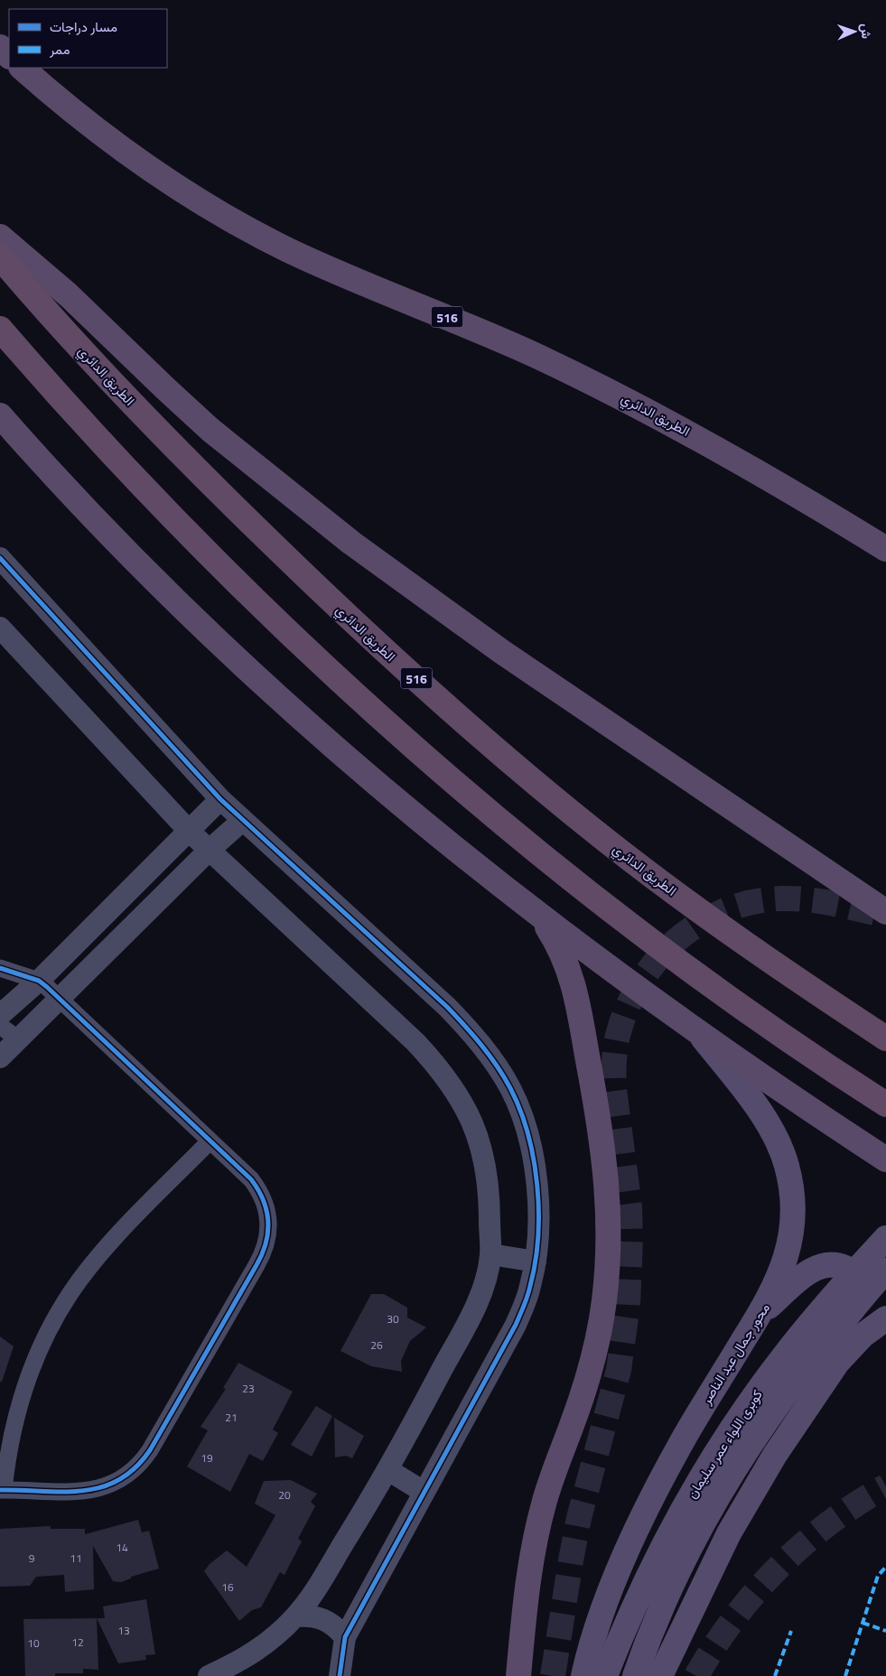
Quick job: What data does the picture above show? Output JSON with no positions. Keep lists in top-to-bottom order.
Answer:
{
  "streets": {
    "highway": ["516", "الطريق الدائري"],
    "main road": ["محور جمال عبد الناصر", "كوبرى اللواء عمر سليمان"]
  },
  "house_numbers": [
    "30",
    "26",
    "23",
    "21",
    "19",
    "20",
    "14",
    "9",
    "11",
    "16",
    "13",
    "12",
    "10"
  ],
  "legend": ["مسار دراجات", "ممر"],
  "north": "right"
}
